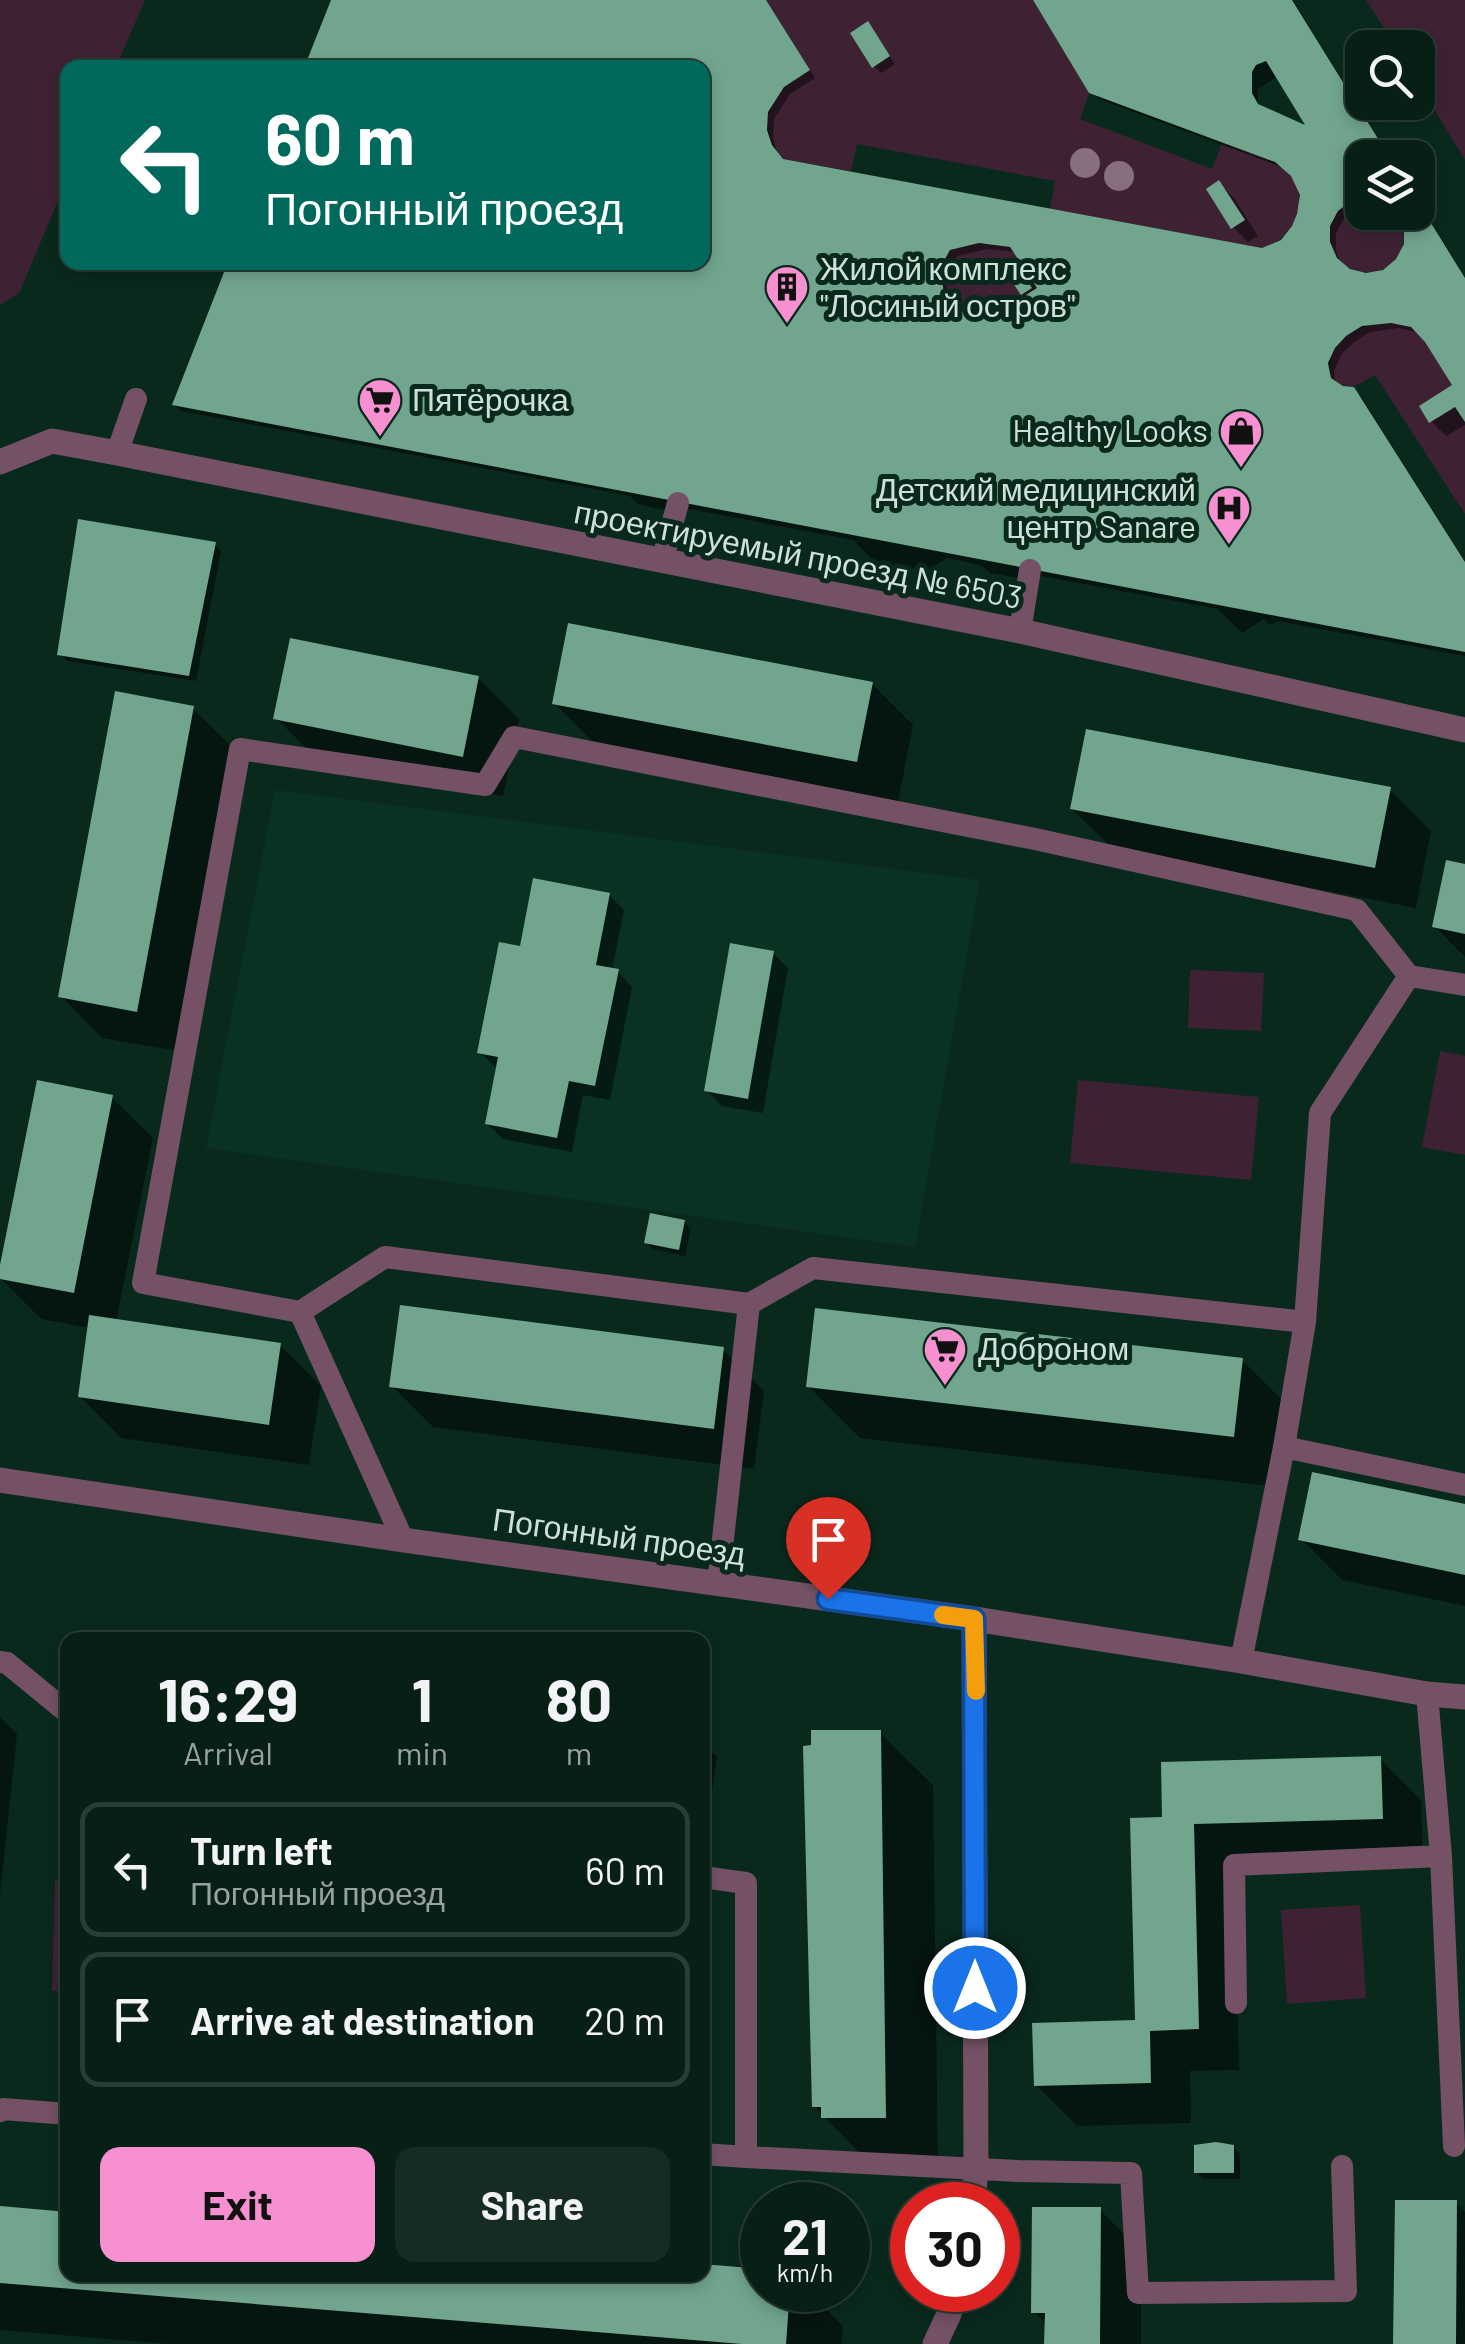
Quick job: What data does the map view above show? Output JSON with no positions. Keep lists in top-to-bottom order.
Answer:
{
  "streets": {
    "street": ["проектируемый проезд № 6503", "Погонный проезд"]
  },
  "places": {
    "building": ["Жилой комплекс \"Лосиный остров\""],
    "supermarket": ["Пятёрочка", "Доброном"],
    "shop": ["Healthy Looks"],
    "hospital": ["Детский медицинский центр Sanare"]
  },
  "page": {
    "turn": ["60 m", "Погонный проезд"],
    "eta": [
      "16:29",
      "Arrival",
      "1",
      "min",
      "80",
      "m"
    ],
    "list": [
      {
        "name": "Turn left",
        "note": "Погонный проезд",
        "value": "60 m"
      },
      {
        "name": "Arrive at destination",
        "value": "20 m"
      }
    ],
    "buttons": ["Exit", "Share"],
    "speed": "21 km/h",
    "limit": "30"
  }
}
